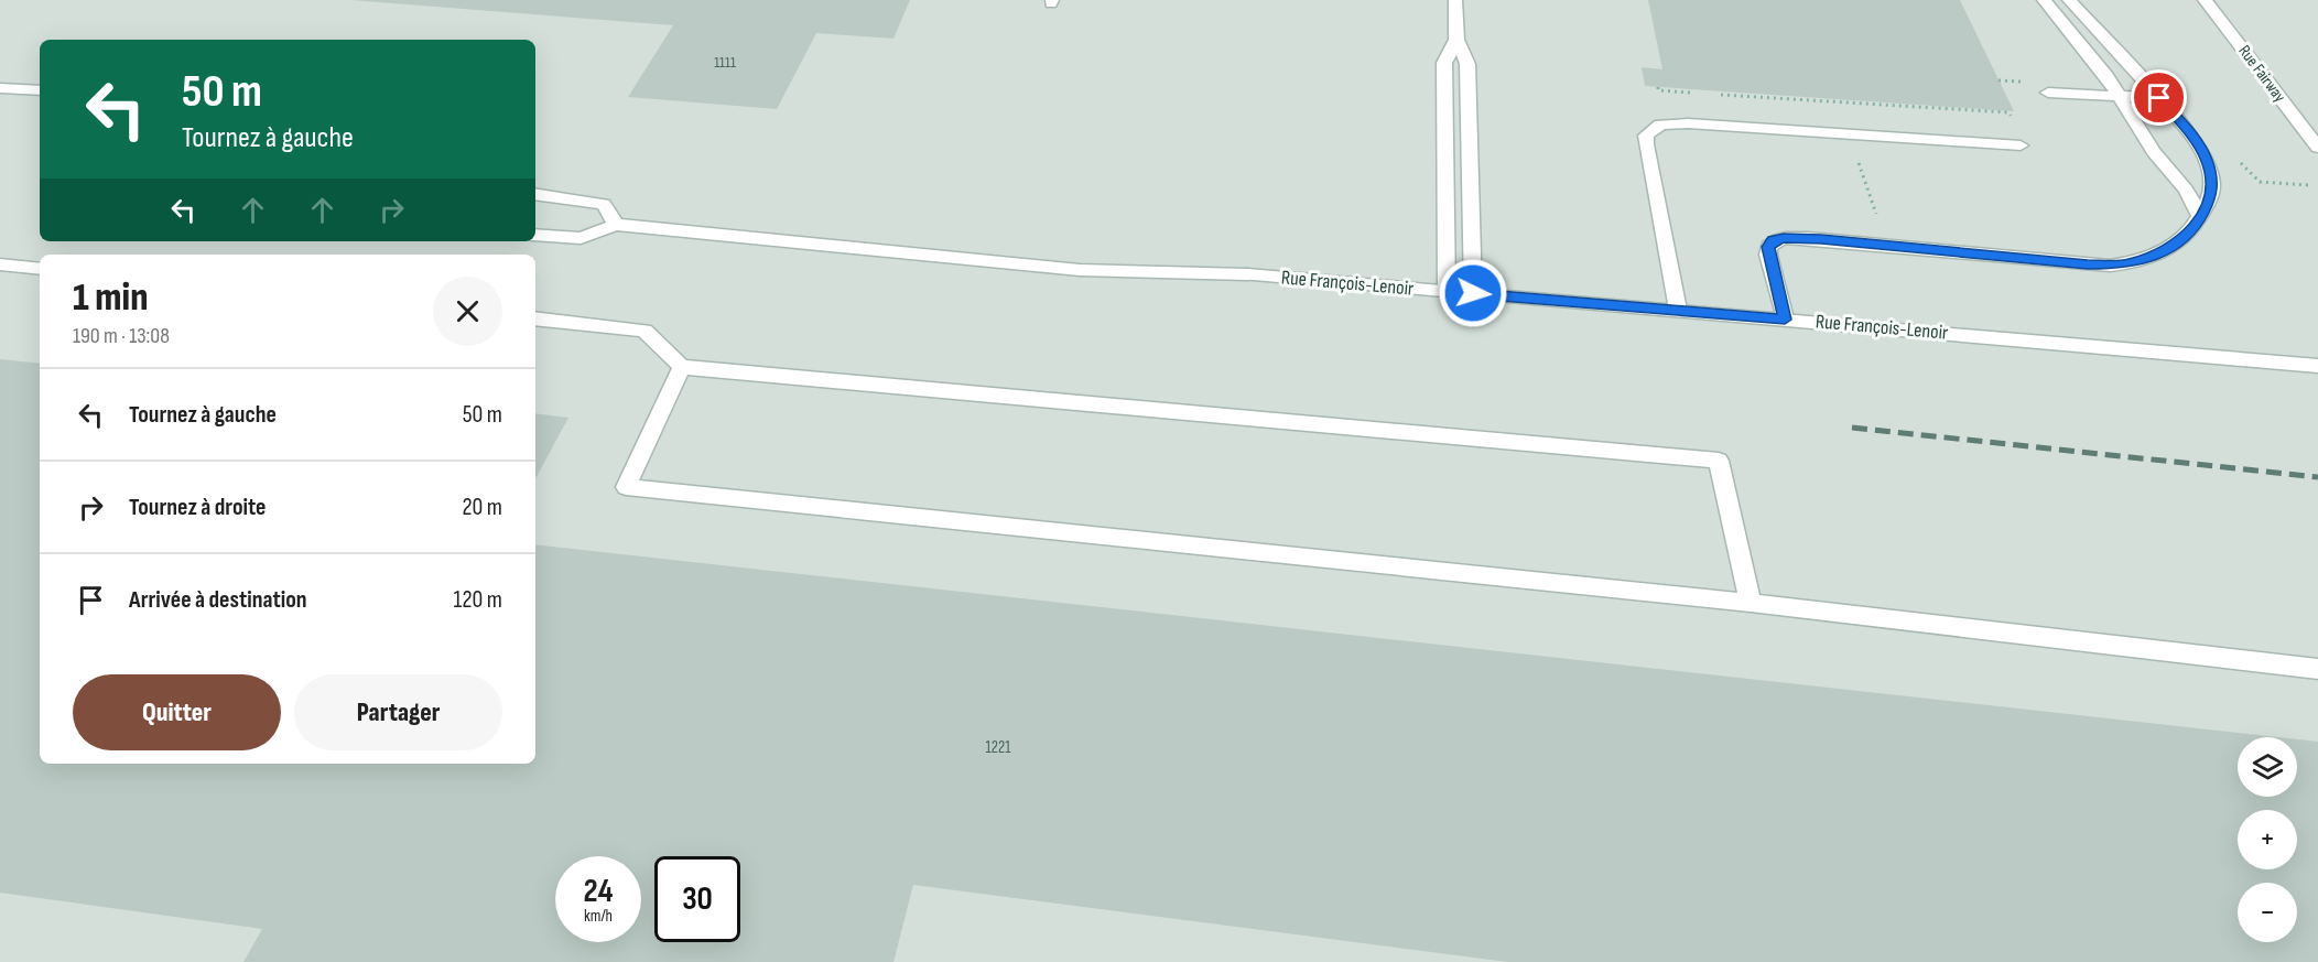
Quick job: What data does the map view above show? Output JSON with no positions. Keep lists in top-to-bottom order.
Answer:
{
  "streets": {
    "street": ["Rue Fairway", "Rue François-Lenoir"]
  },
  "house_numbers": ["1111", "1221"],
  "page": {
    "turn": ["50 m", "Tournez à gauche"],
    "heading": ["1 min", "190 m · 13:08"],
    "list": [
      {
        "name": "Tournez à gauche",
        "value": "50 m"
      },
      {
        "name": "Tournez à droite",
        "value": "20 m"
      },
      {
        "name": "Arrivée à destination",
        "value": "120 m"
      }
    ],
    "buttons": ["Quitter", "Partager"],
    "map_buttons": ["+", "−"],
    "speed": "24 km/h",
    "limit": "30"
  }
}
